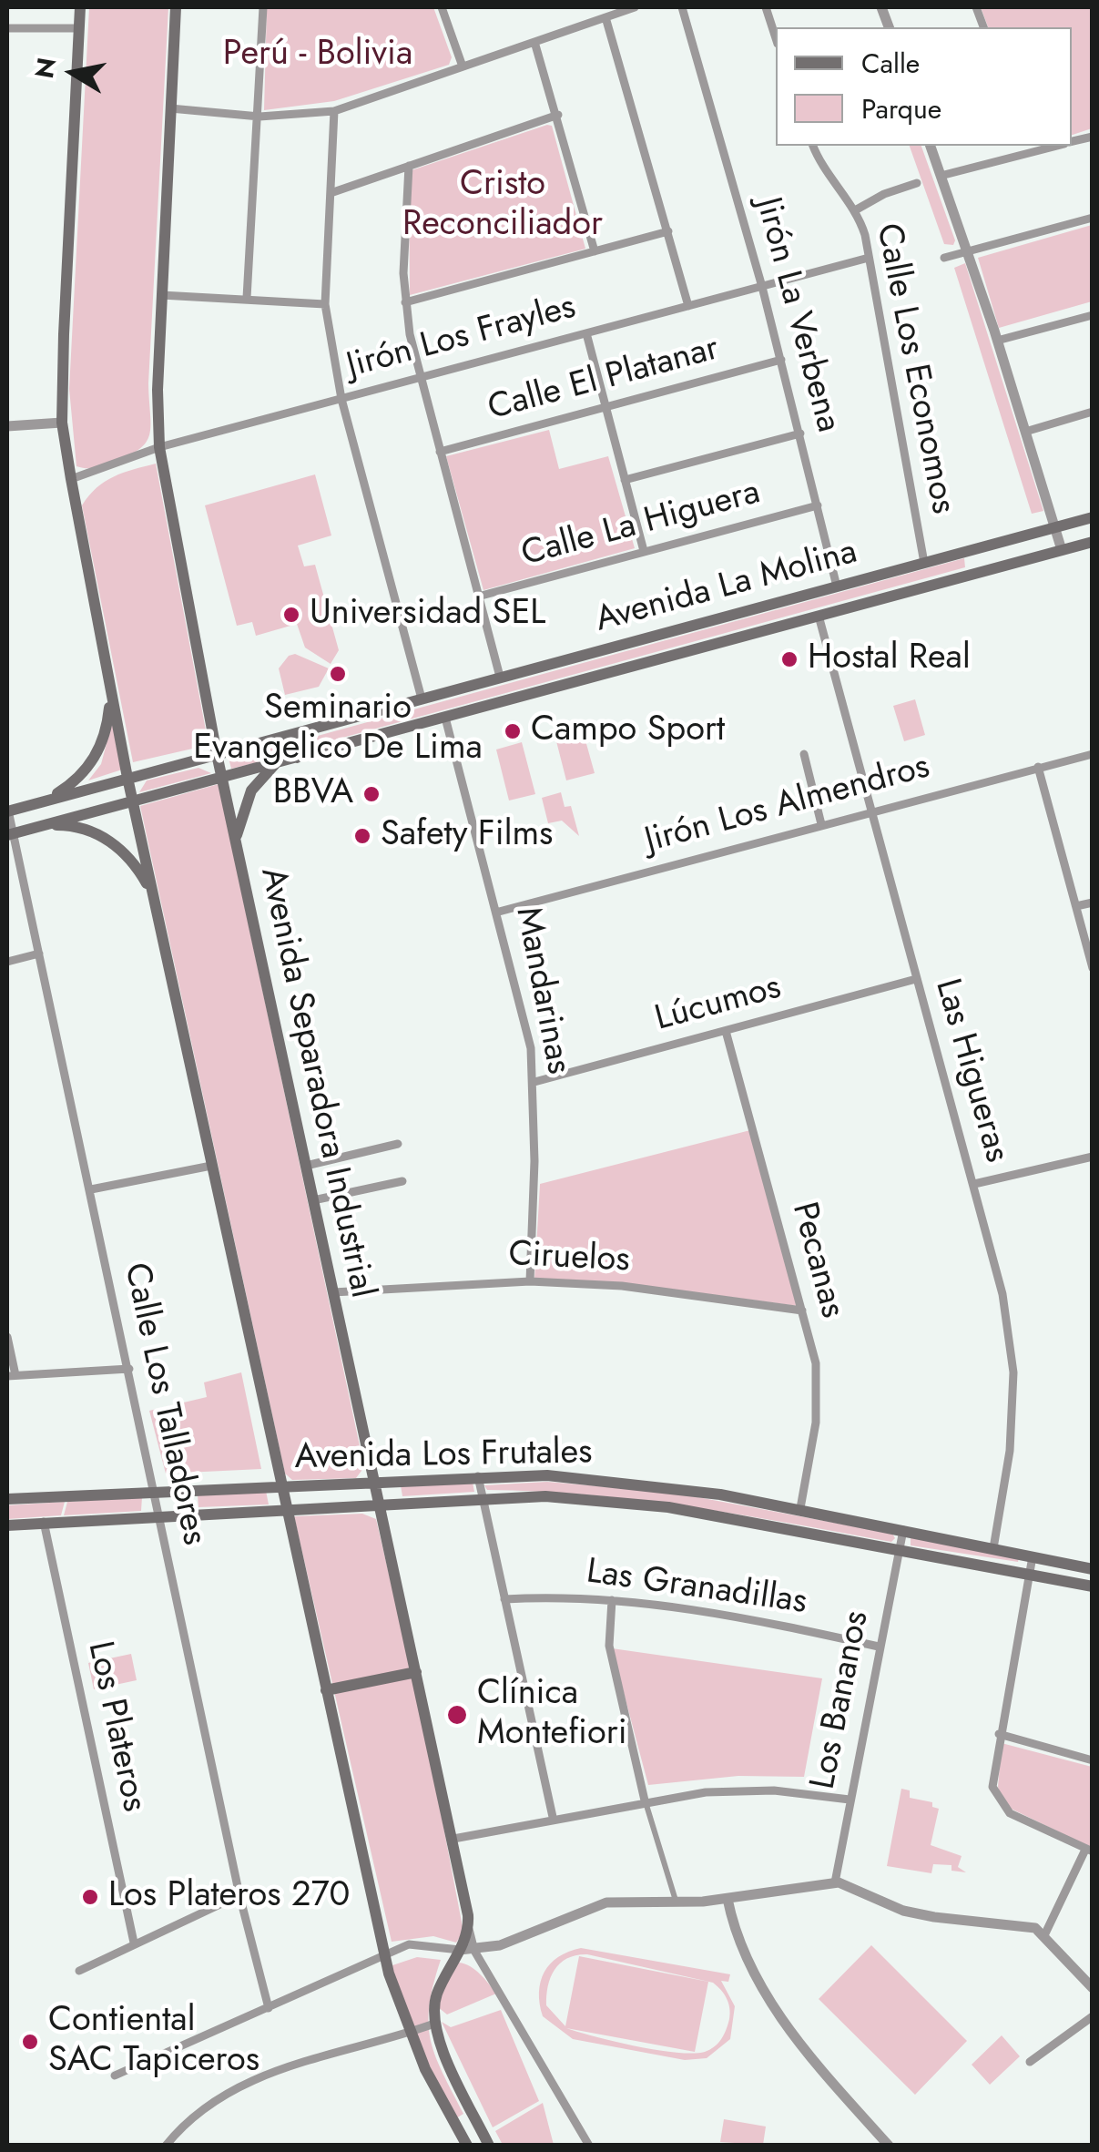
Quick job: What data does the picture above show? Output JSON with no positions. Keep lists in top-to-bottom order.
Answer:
{
  "streets": {
    "main road": ["Avenida La Molina", "Avenida Separadora Industrial", "Avenida Los Frutales"],
    "street": [
      "Jirón La Verbena",
      "Jirón Los Frayles",
      "Calle Los Economos",
      "Calle El Platanar",
      "Calle La Higuera",
      "Jirón Los Almendros",
      "Mandarinas",
      "Lúcumos",
      "Las Higueras",
      "Ciruelos",
      "Pecanas",
      "Calle Los Talladores",
      "Las Granadillas",
      "Los Bananos",
      "Los Plateros"
    ]
  },
  "crossings": [
    ["Jirón La Verbena", "Jirón Los Frayles"],
    ["Jirón La Verbena", "Calle El Platanar"],
    ["Jirón La Verbena", "Calle La Higuera"],
    ["Jirón La Verbena", "Avenida La Molina"],
    ["Jirón Los Frayles", "Calle Los Economos"],
    ["Jirón Los Frayles", "Avenida Separadora Industrial"],
    ["Calle Los Economos", "Avenida La Molina"],
    ["Avenida La Molina", "Mandarinas"],
    ["Avenida La Molina", "Las Higueras"],
    ["Avenida La Molina", "Avenida Separadora Industrial"],
    ["Avenida La Molina", "Calle Los Talladores"],
    ["Jirón Los Almendros", "Mandarinas"],
    ["Jirón Los Almendros", "Las Higueras"],
    ["Mandarinas", "Lúcumos"],
    ["Mandarinas", "Ciruelos"],
    ["Lúcumos", "Las Higueras"],
    ["Lúcumos", "Pecanas"],
    ["Las Higueras", "Avenida Los Frutales"],
    ["Avenida Separadora Industrial", "Ciruelos"],
    ["Avenida Separadora Industrial", "Avenida Los Frutales"],
    ["Ciruelos", "Pecanas"],
    ["Pecanas", "Avenida Los Frutales"],
    ["Calle Los Talladores", "Avenida Los Frutales"],
    ["Avenida Los Frutales", "Los Bananos"],
    ["Avenida Los Frutales", "Los Plateros"],
    ["Las Granadillas", "Los Bananos"]
  ],
  "parks": ["Perú - Bolivia", "Cristo Reconciliador"],
  "places": [
    "Universidad SEL",
    "Hostal Real",
    "Seminario Evangelico De Lima",
    "Campo Sport",
    "BBVA",
    "Safety Films",
    "Clínica Montefiori",
    "Los Plateros 270",
    "Contiental SAC Tapiceros"
  ],
  "legend": ["Calle", "Parque"],
  "north": "left"
}
